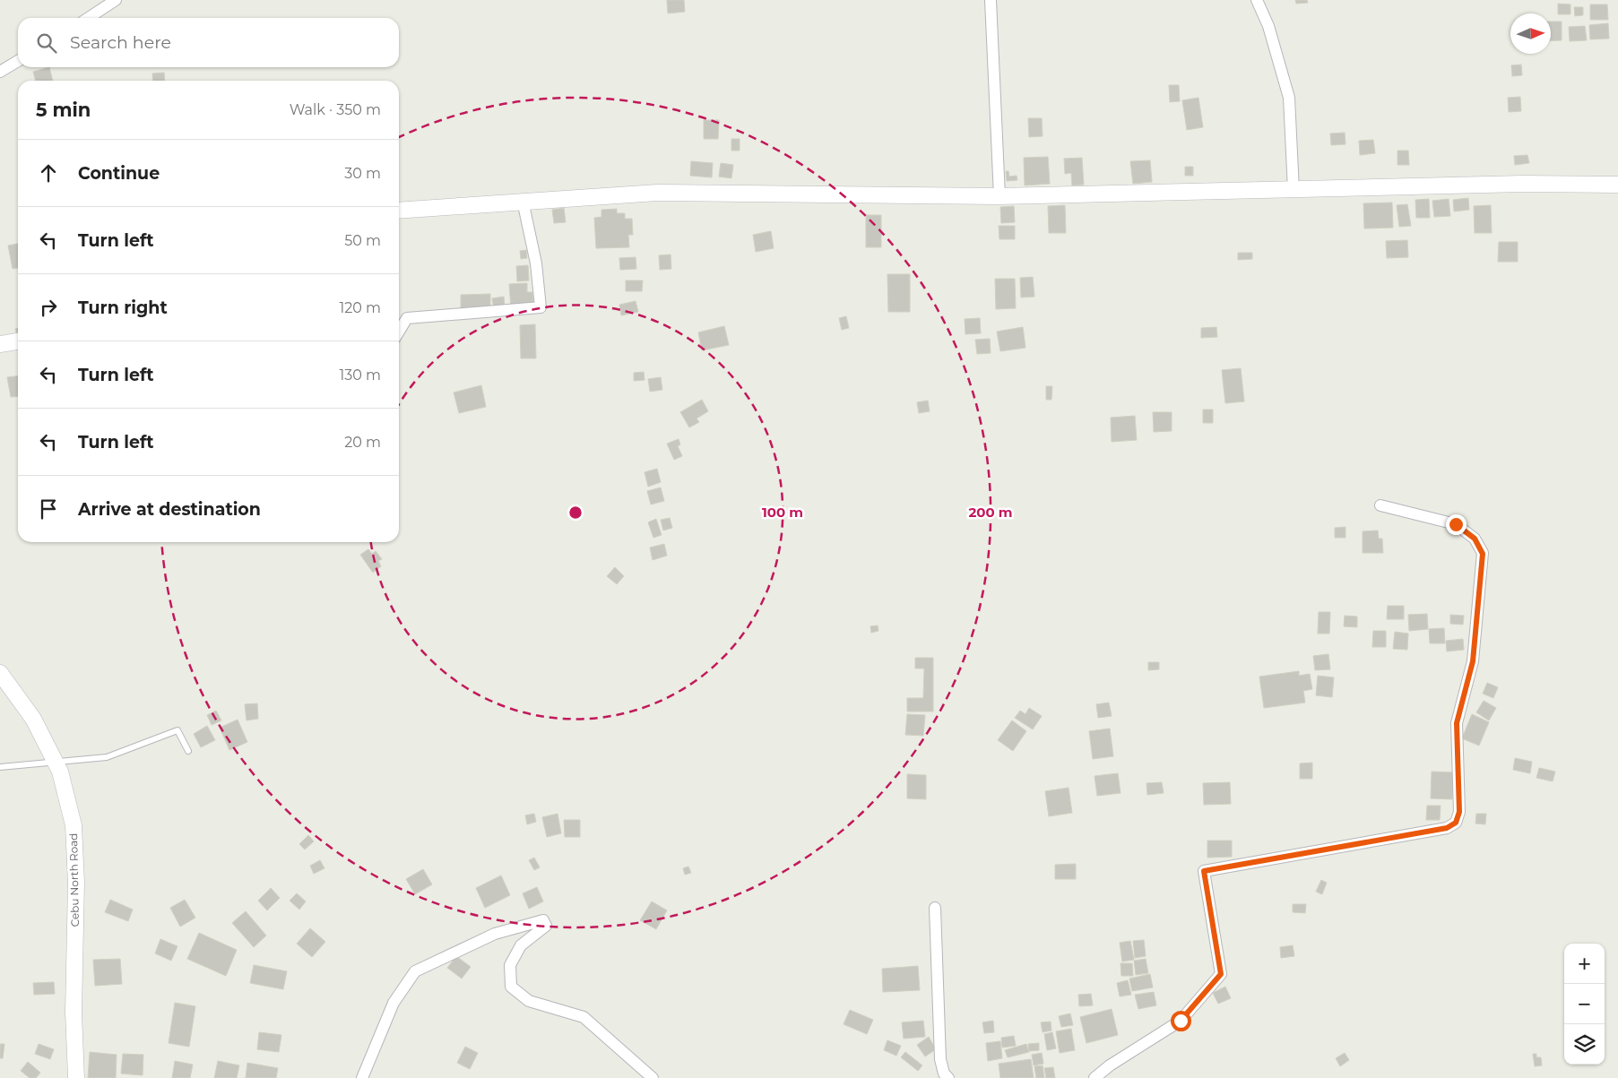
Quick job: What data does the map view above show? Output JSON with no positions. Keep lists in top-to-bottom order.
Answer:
{
  "streets": {
    "street": ["Cebu North Road"]
  },
  "north": "right",
  "page": {
    "search": "Search here",
    "heading": ["5 min", "Walk · 350 m"],
    "list": [
      ["Continue", "30 m"],
      ["Turn left", "50 m"],
      ["Turn right", "120 m"],
      ["Turn left", "130 m"],
      ["Turn left", "20 m"],
      "Arrive at destination"
    ],
    "map_buttons": ["+", "−"]
  },
  "rings": ["100 m", "200 m"]
}
